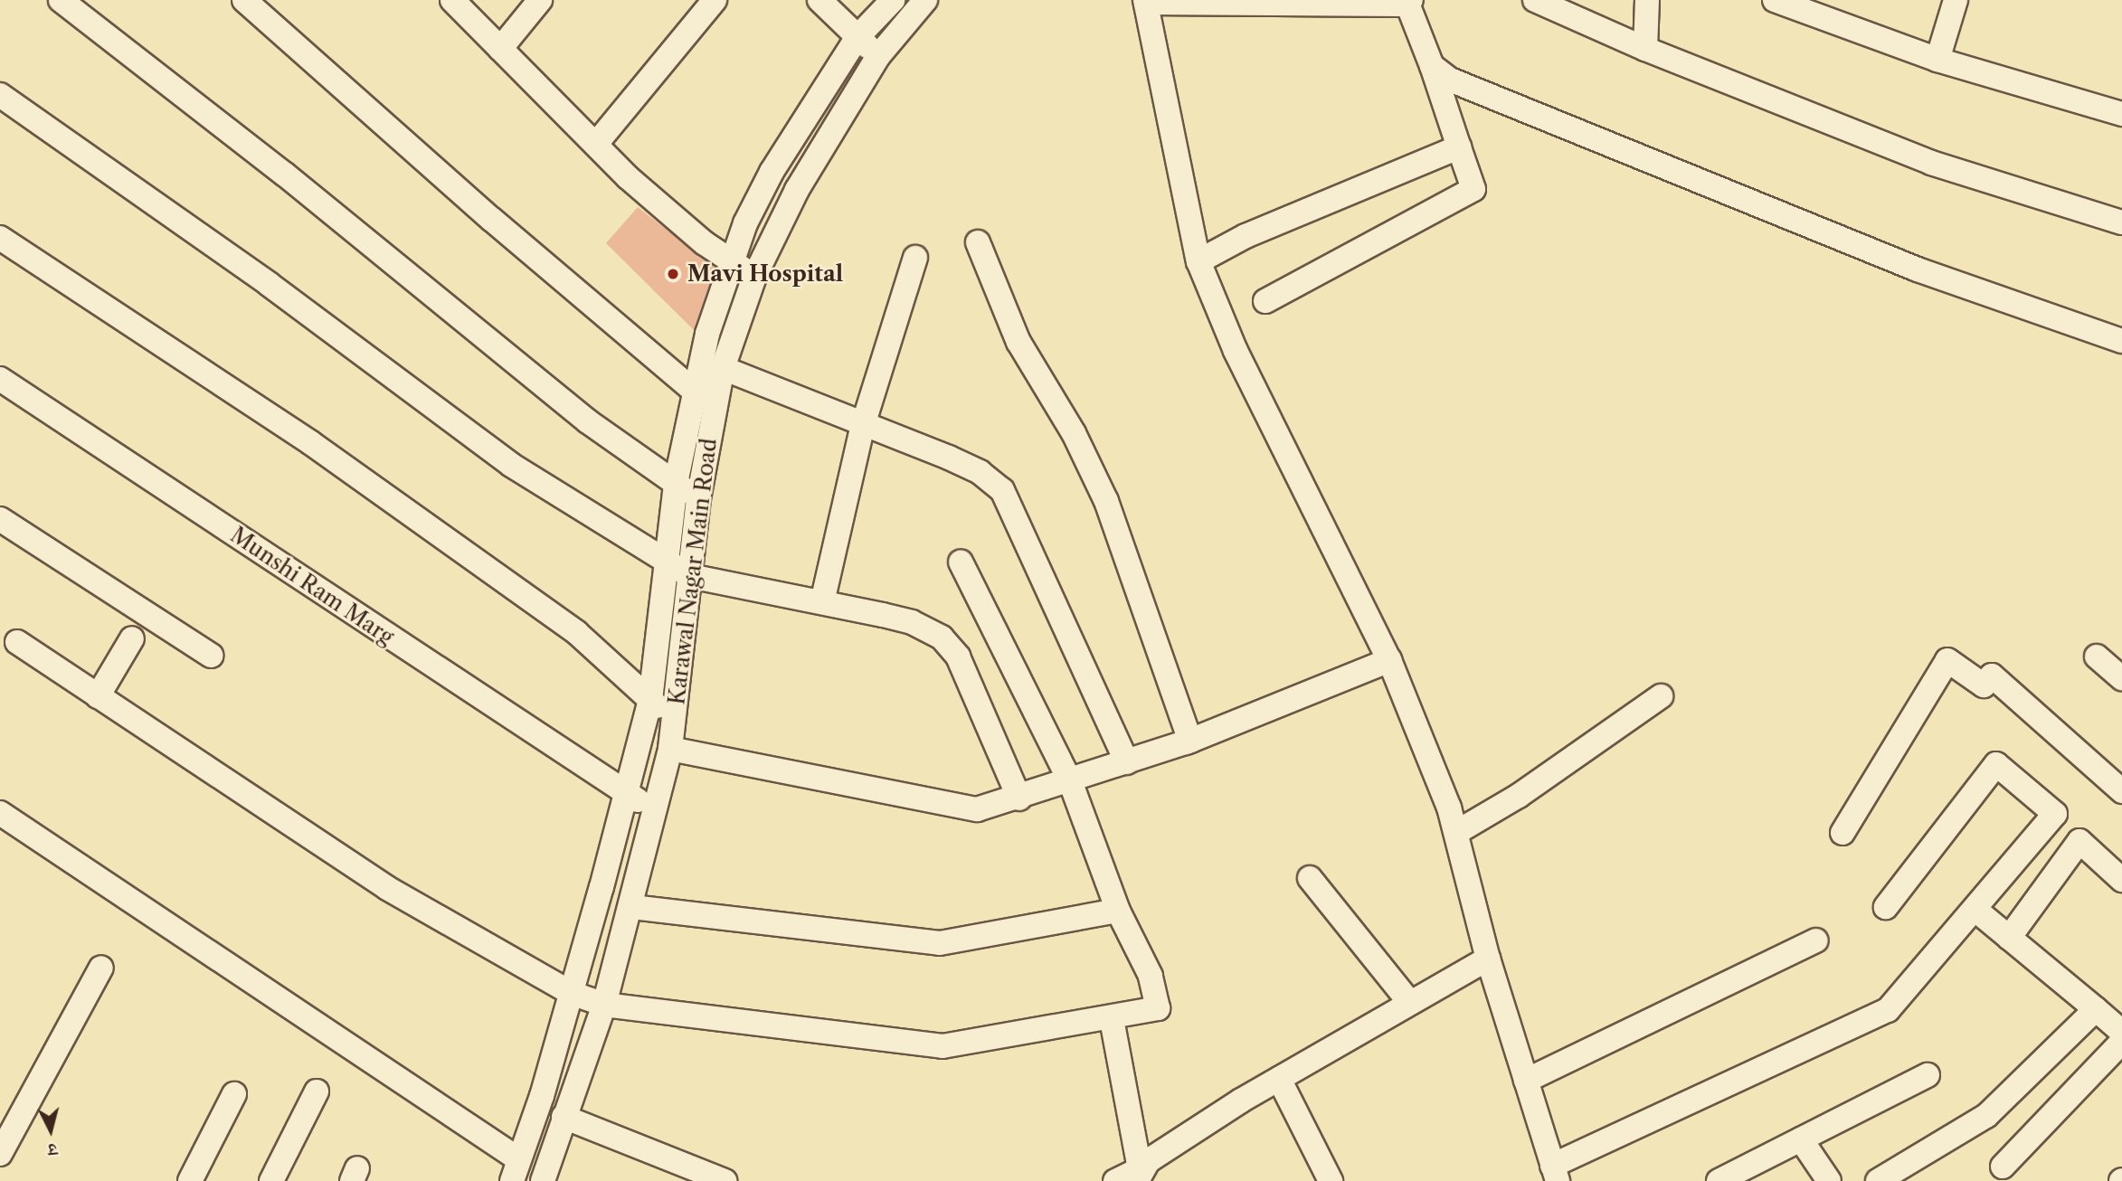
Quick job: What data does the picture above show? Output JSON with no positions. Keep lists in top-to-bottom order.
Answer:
{
  "streets": {
    "street": ["Karawal Nagar Main Road", "Munshi Ram Marg"]
  },
  "crossings": [
    ["Karawal Nagar Main Road", "Munshi Ram Marg"]
  ],
  "places": ["Mavi Hospital"],
  "north": "bottom"
}
